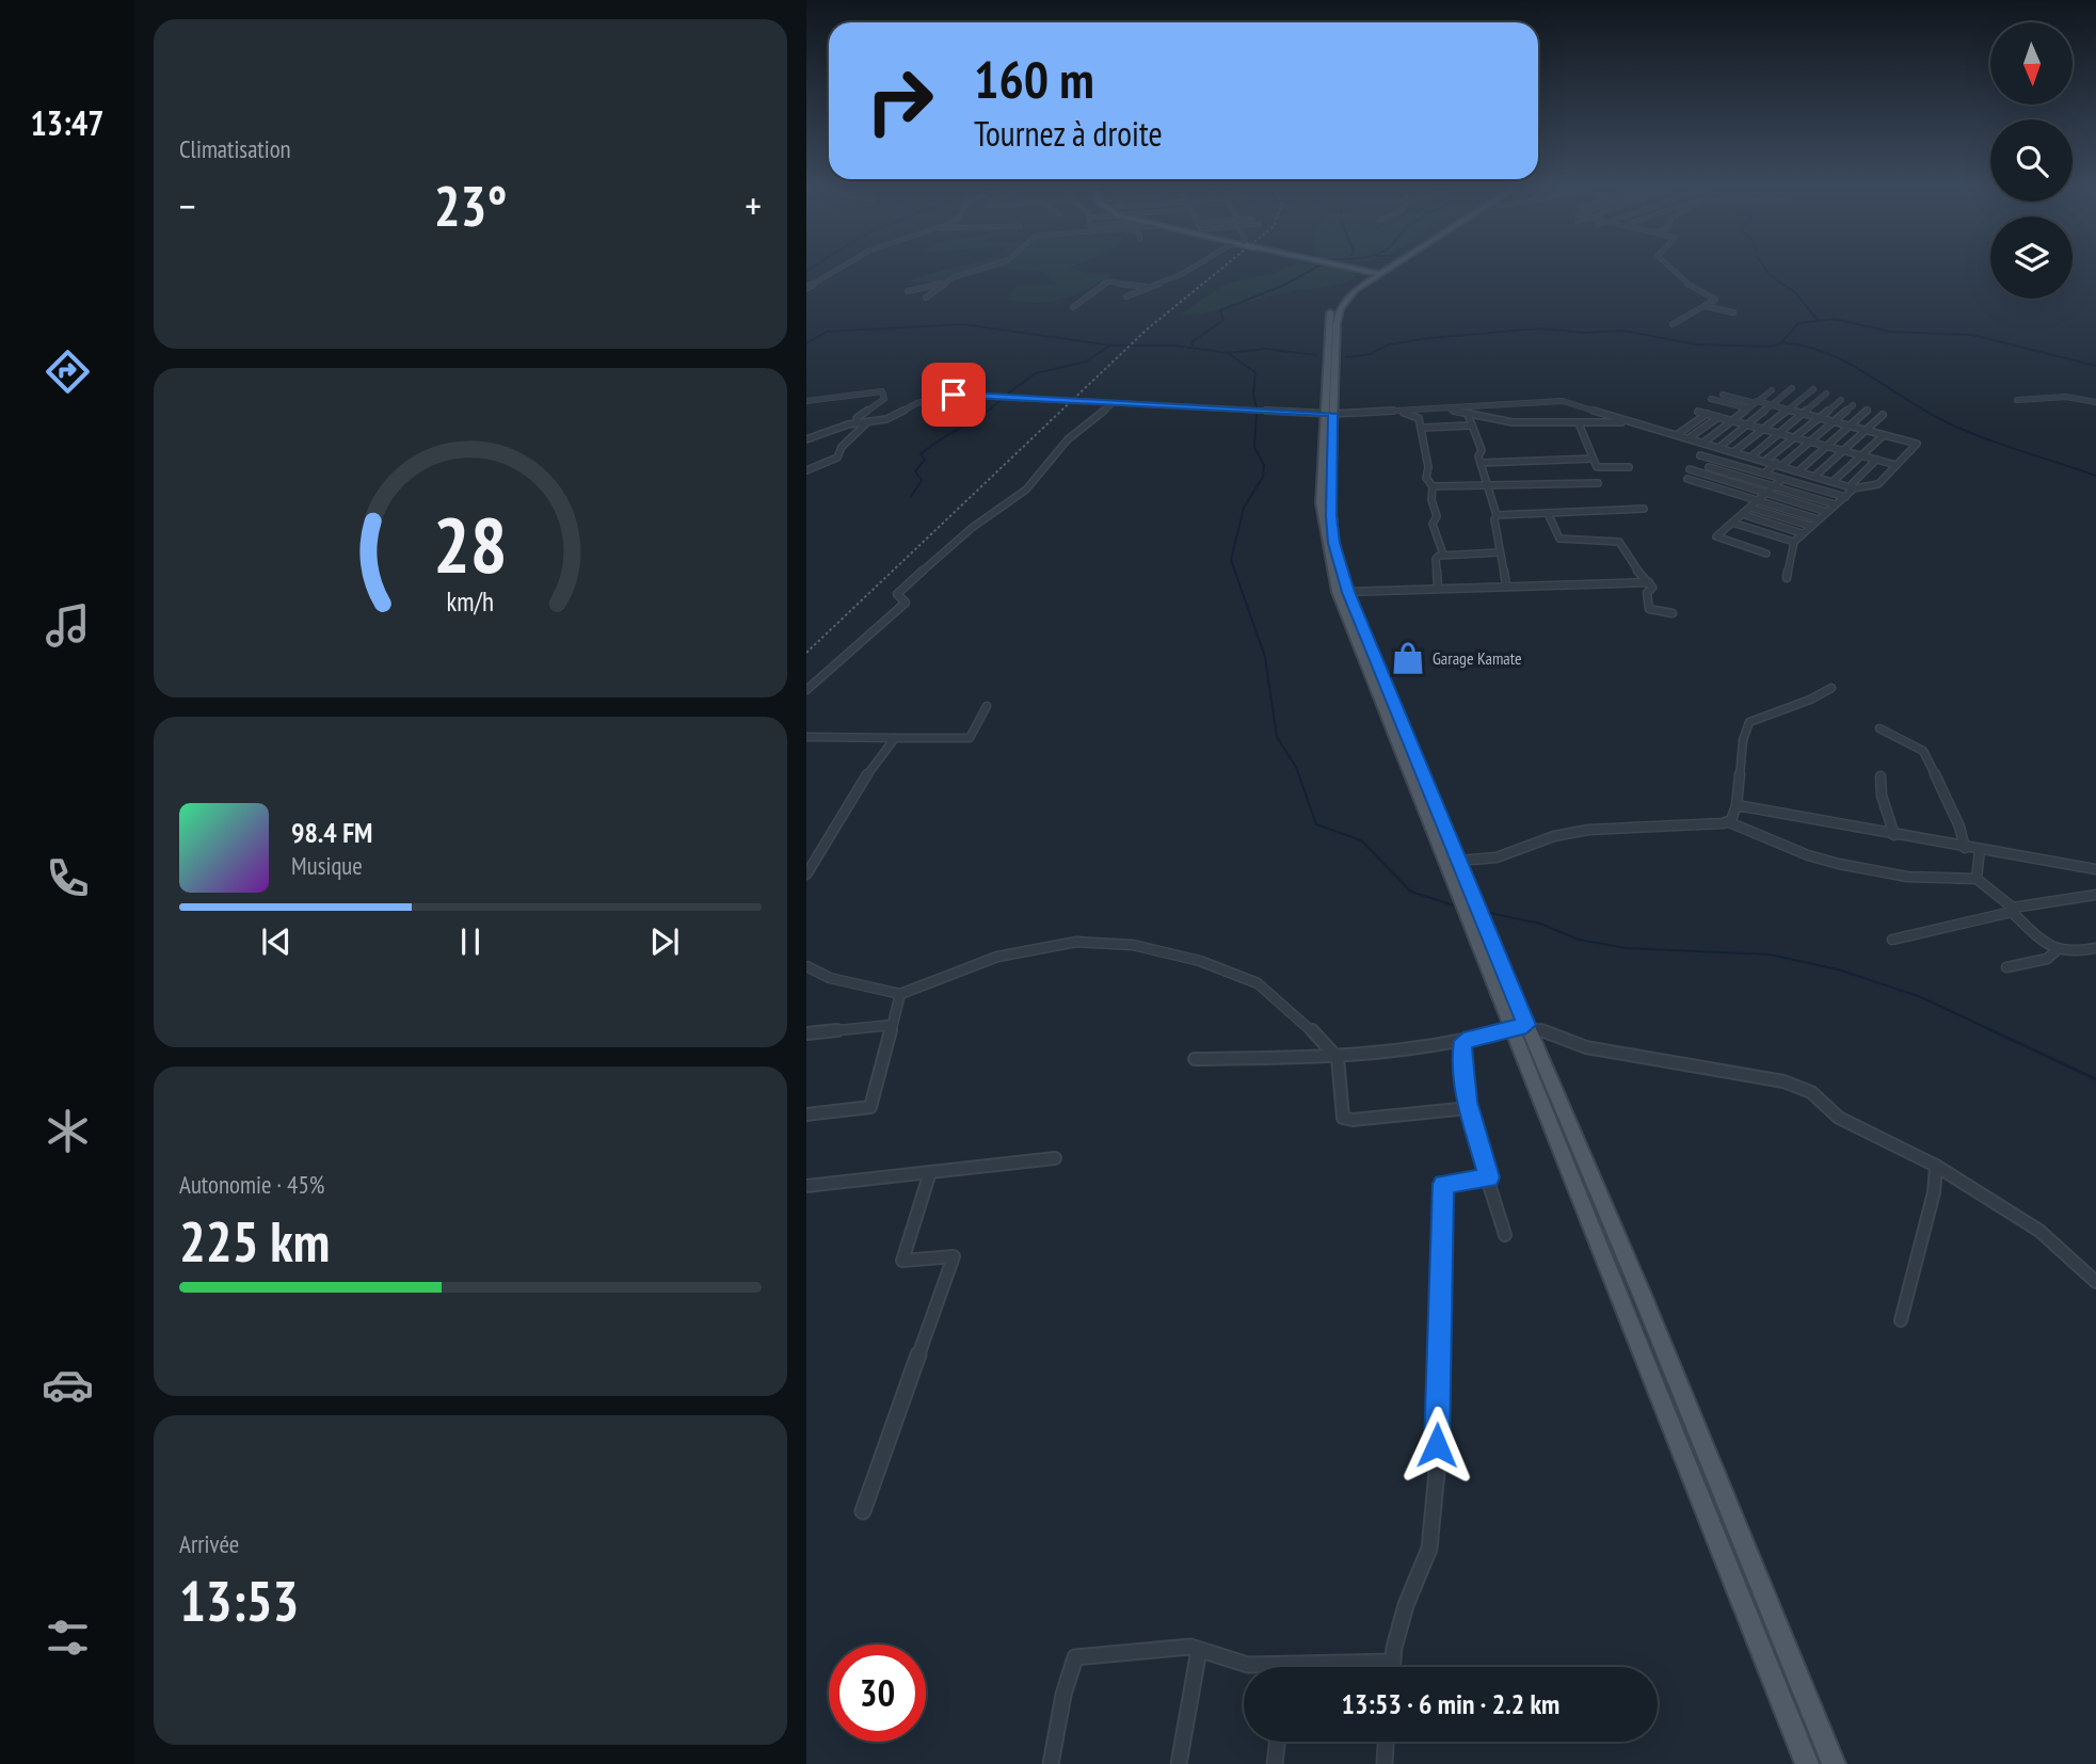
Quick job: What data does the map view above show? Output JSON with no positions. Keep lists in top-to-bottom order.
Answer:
{
  "places": {
    "shop": ["Garage Kamate"]
  },
  "north": "bottom",
  "page": {
    "tabs": "13:47",
    "tile": [
      "Climatisation",
      ["Autonomie · 45%", "225 km"],
      ["Arrivée", "13:53"]
    ],
    "turn": ["160 m", "Tournez à droite"],
    "heat": ["−", "23°", "+"],
    "song": ["98.4 FM", "Musique"],
    "limit": "30",
    "trip": "13:53 · 6 min · 2.2 km",
    "gauge": ["28", "km/h"]
  }
}
